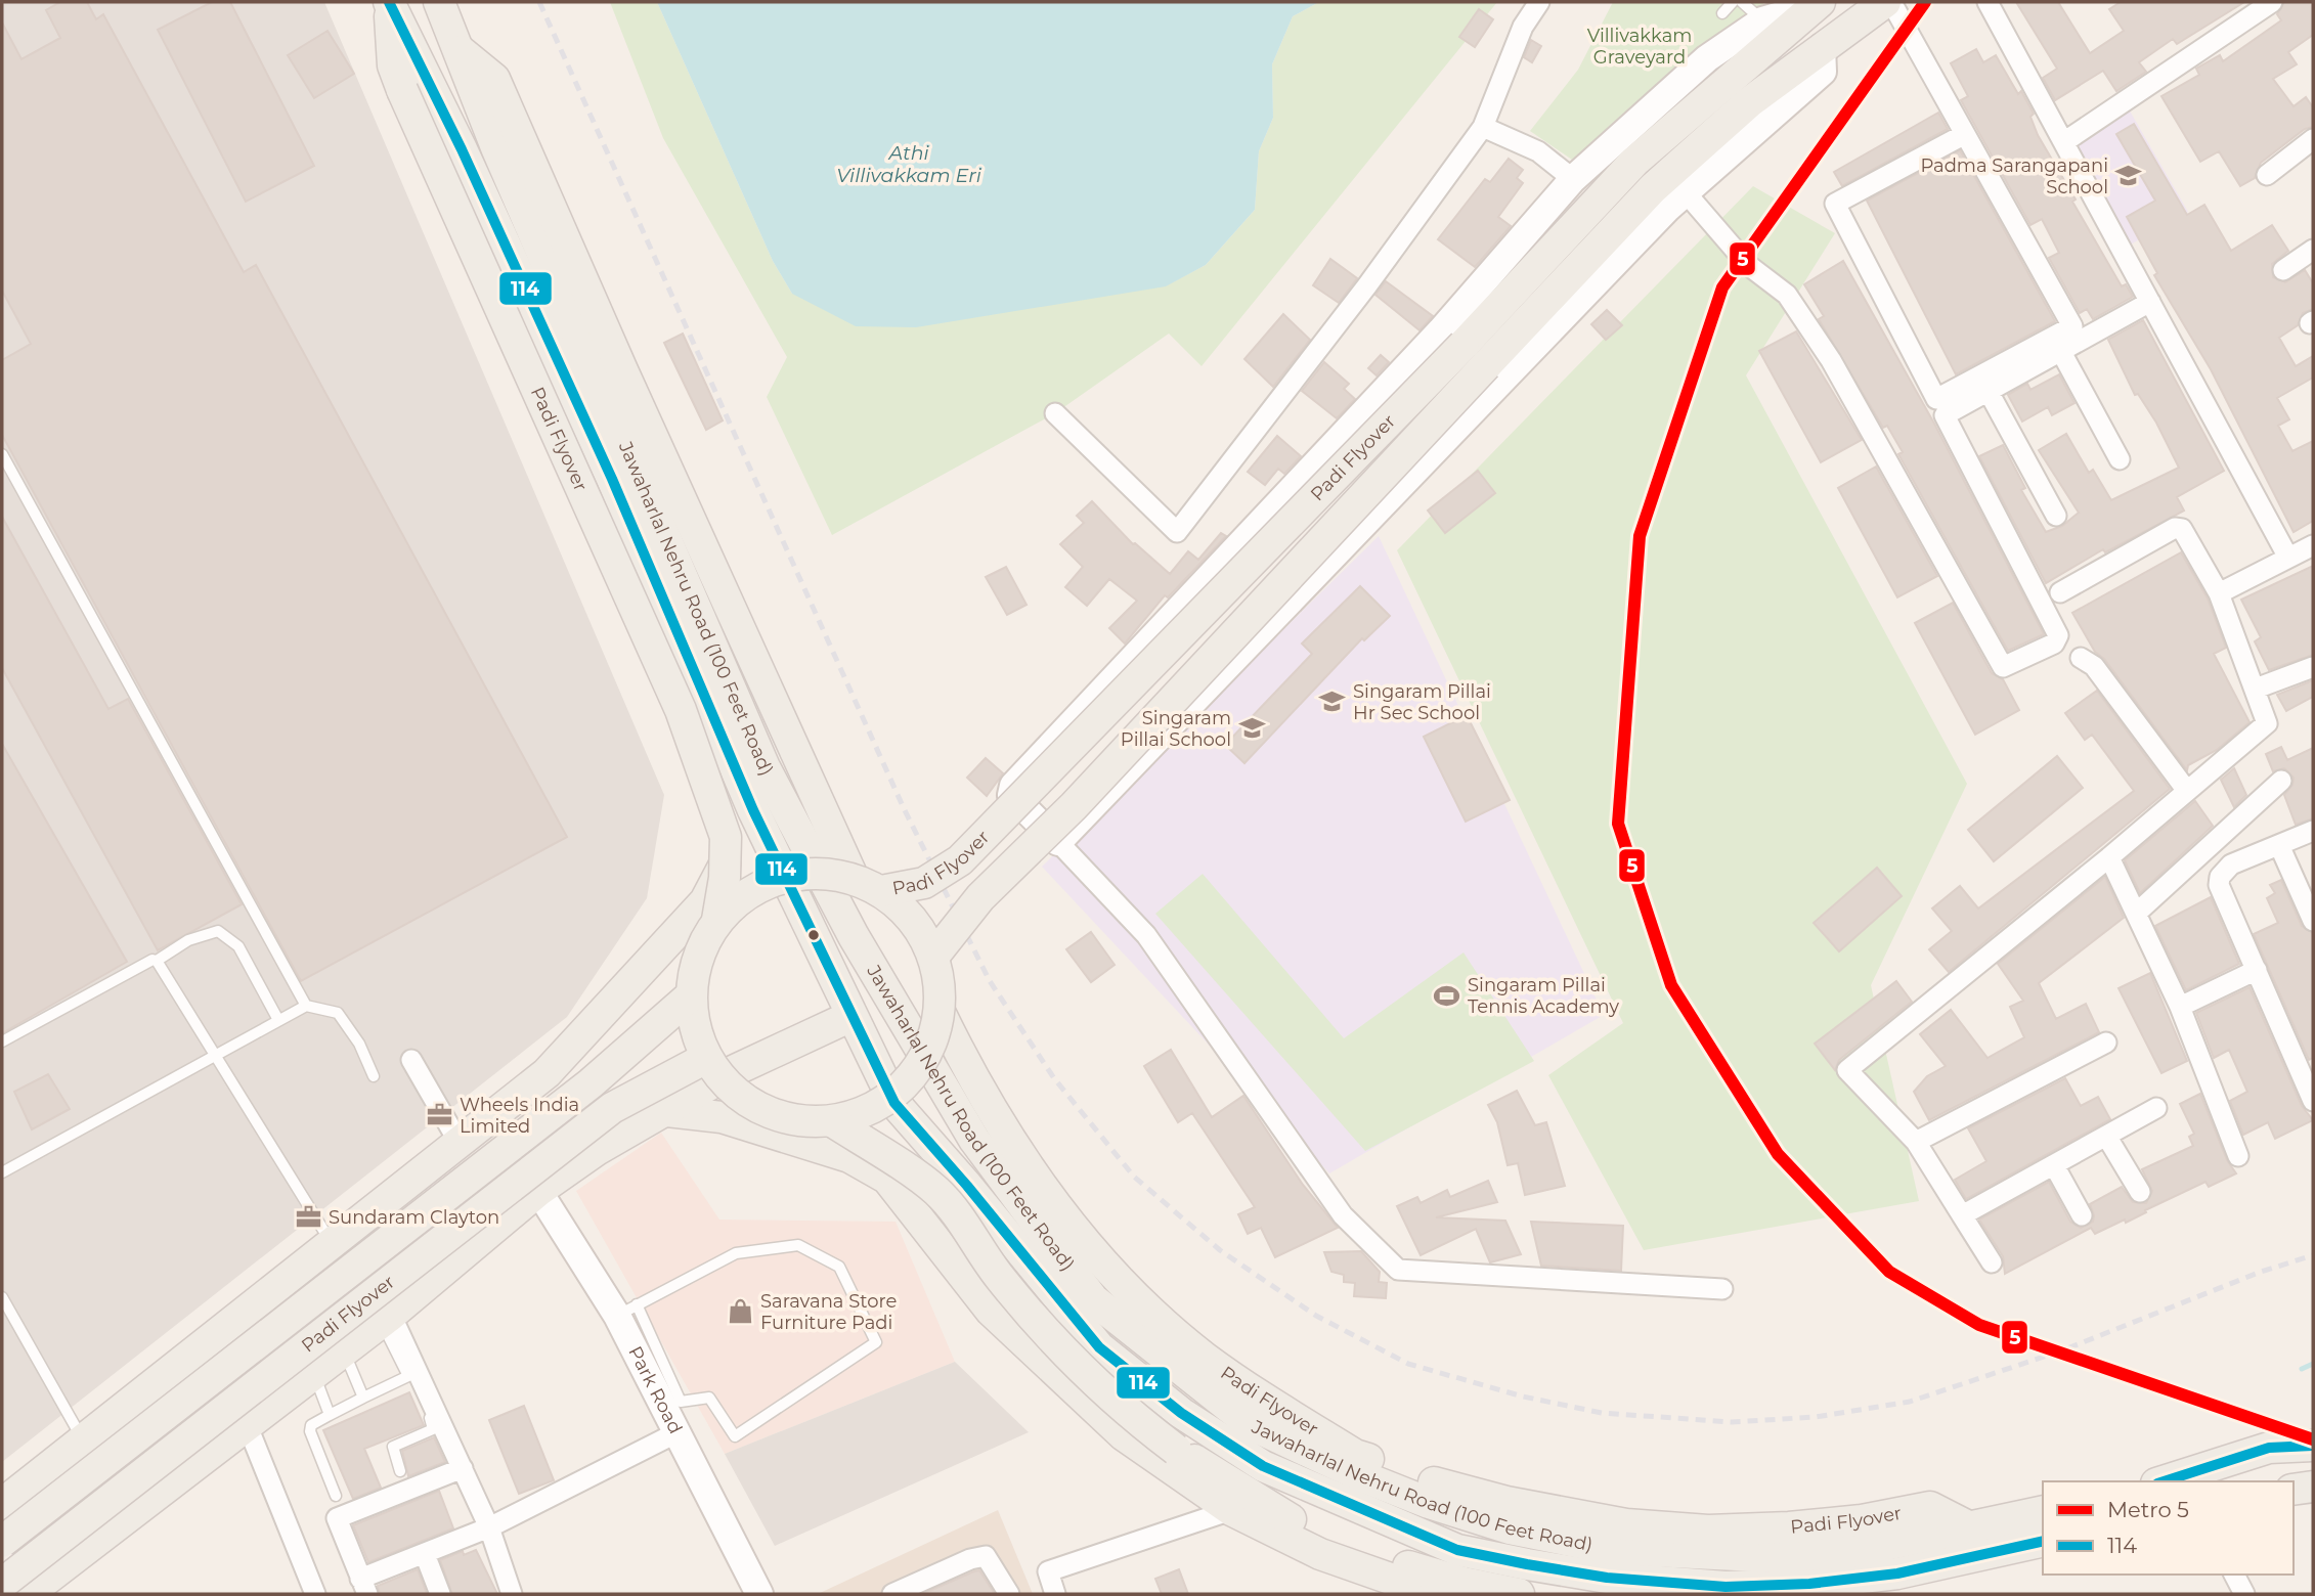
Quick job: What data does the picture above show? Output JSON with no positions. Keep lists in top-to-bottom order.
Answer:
{
  "streets": {
    "main road": ["Padi Flyover", "Jawaharlal Nehru Road (100 Feet Road)"],
    "street": ["Park Road"]
  },
  "crossings": [
    ["Padi Flyover", "Jawaharlal Nehru Road (100 Feet Road)"]
  ],
  "water": ["Athi Villivakkam Eri"],
  "parks": ["Villivakkam Graveyard"],
  "places": {
    "school or university": ["Padma Sarangapani School", "Singaram Pillai Hr Sec School", "Singaram Pillai School"],
    "sports": ["Singaram Pillai Tennis Academy"],
    "office": ["Wheels India Limited", "Sundaram Clayton"],
    "shop": ["Saravana Store Furniture Padi"]
  },
  "lines": ["metro line 5", "transit line 114"],
  "legend": ["Metro 5", "114"]
}
